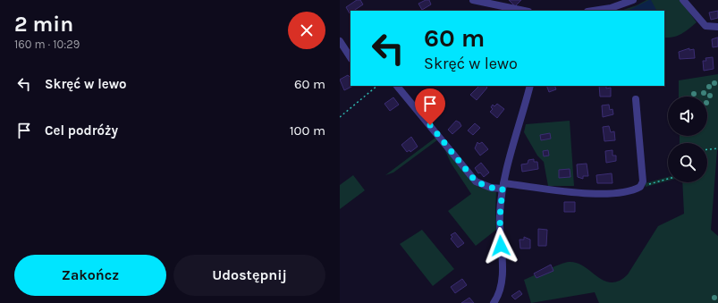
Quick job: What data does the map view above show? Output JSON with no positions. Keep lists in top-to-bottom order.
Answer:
{
  "page": {
    "heading": ["2 min", "160 m · 10:29"],
    "turn": ["60 m", "Skręć w lewo"],
    "list": [
      {
        "name": "Skręć w lewo",
        "value": "60 m"
      },
      {
        "name": "Cel podróży",
        "value": "100 m"
      }
    ],
    "buttons": ["Zakończ", "Udostępnij"]
  }
}
